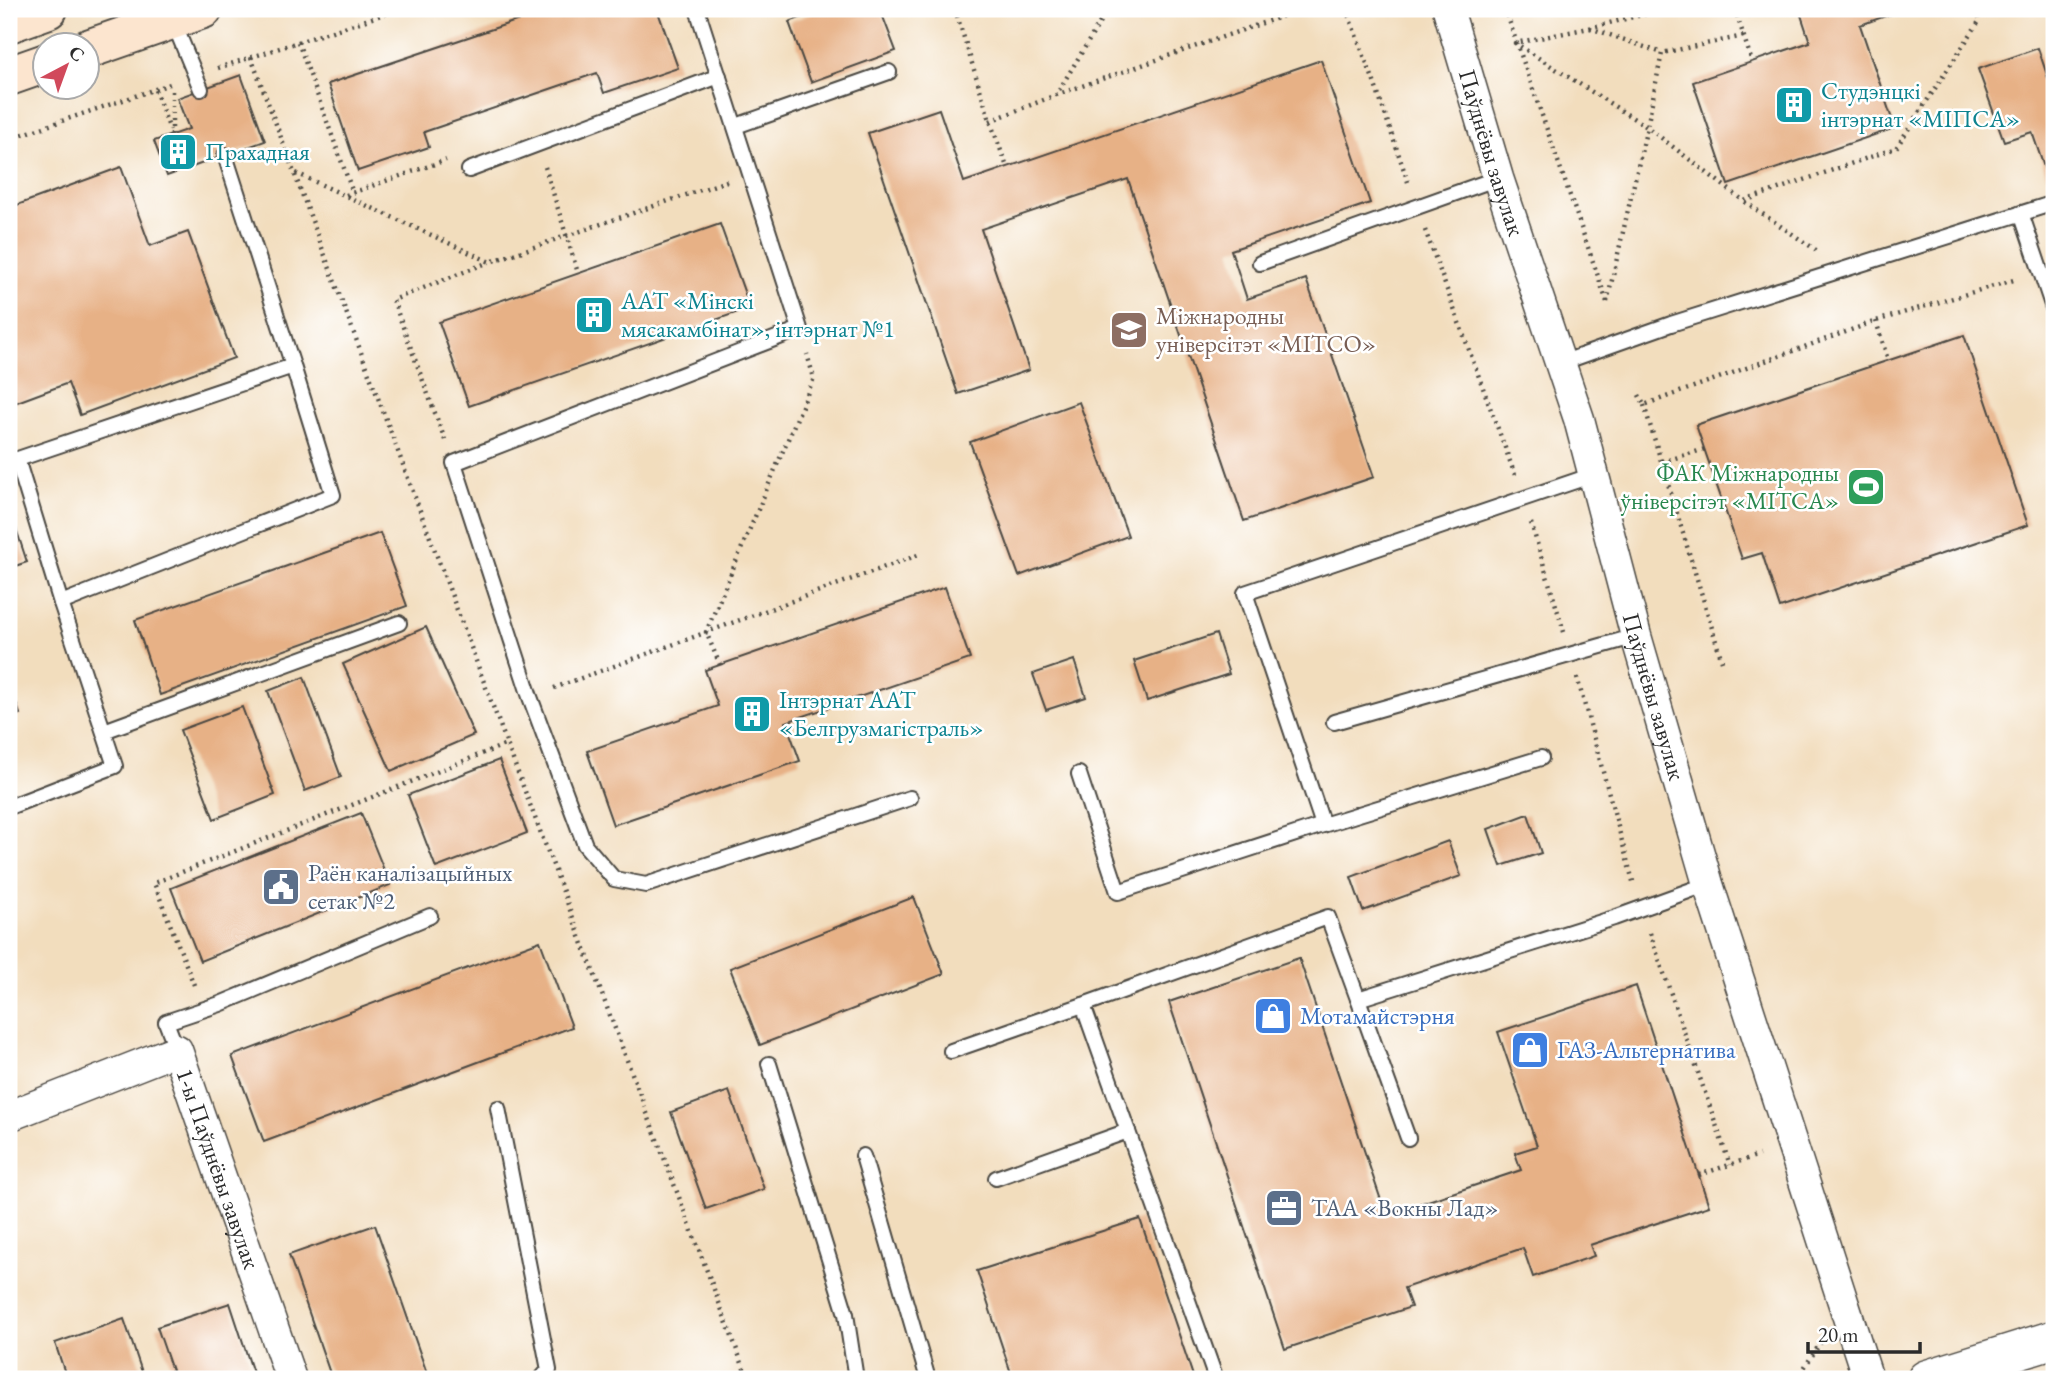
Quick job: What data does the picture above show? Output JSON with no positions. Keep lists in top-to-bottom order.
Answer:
{
  "streets": {
    "street": ["Паўднёвы завулак", "1-ы Паўднёвы завулак"]
  },
  "places": {
    "building": [
      "Студэнцкі інтэрнат «МІПСА»",
      "Прахадная",
      "ААТ «Мінскі мясакамбінат», інтэрнат №1",
      "Інтэрнат ААТ «Белгрузмагістраль»"
    ],
    "school or university": ["Міжнародны універсітэт «МІТСО»"],
    "sports": ["ФАК Міжнародны ўніверсітэт «МІТСА»"],
    "public building": ["Раён каналізацыйных сетак №2"],
    "shop": ["Мотамайстэрня", "ГАЗ-Альтернатива"],
    "office": ["ТАА «Вокны Лад»"]
  },
  "scale_bar": "20 m",
  "north": "top right"
}
